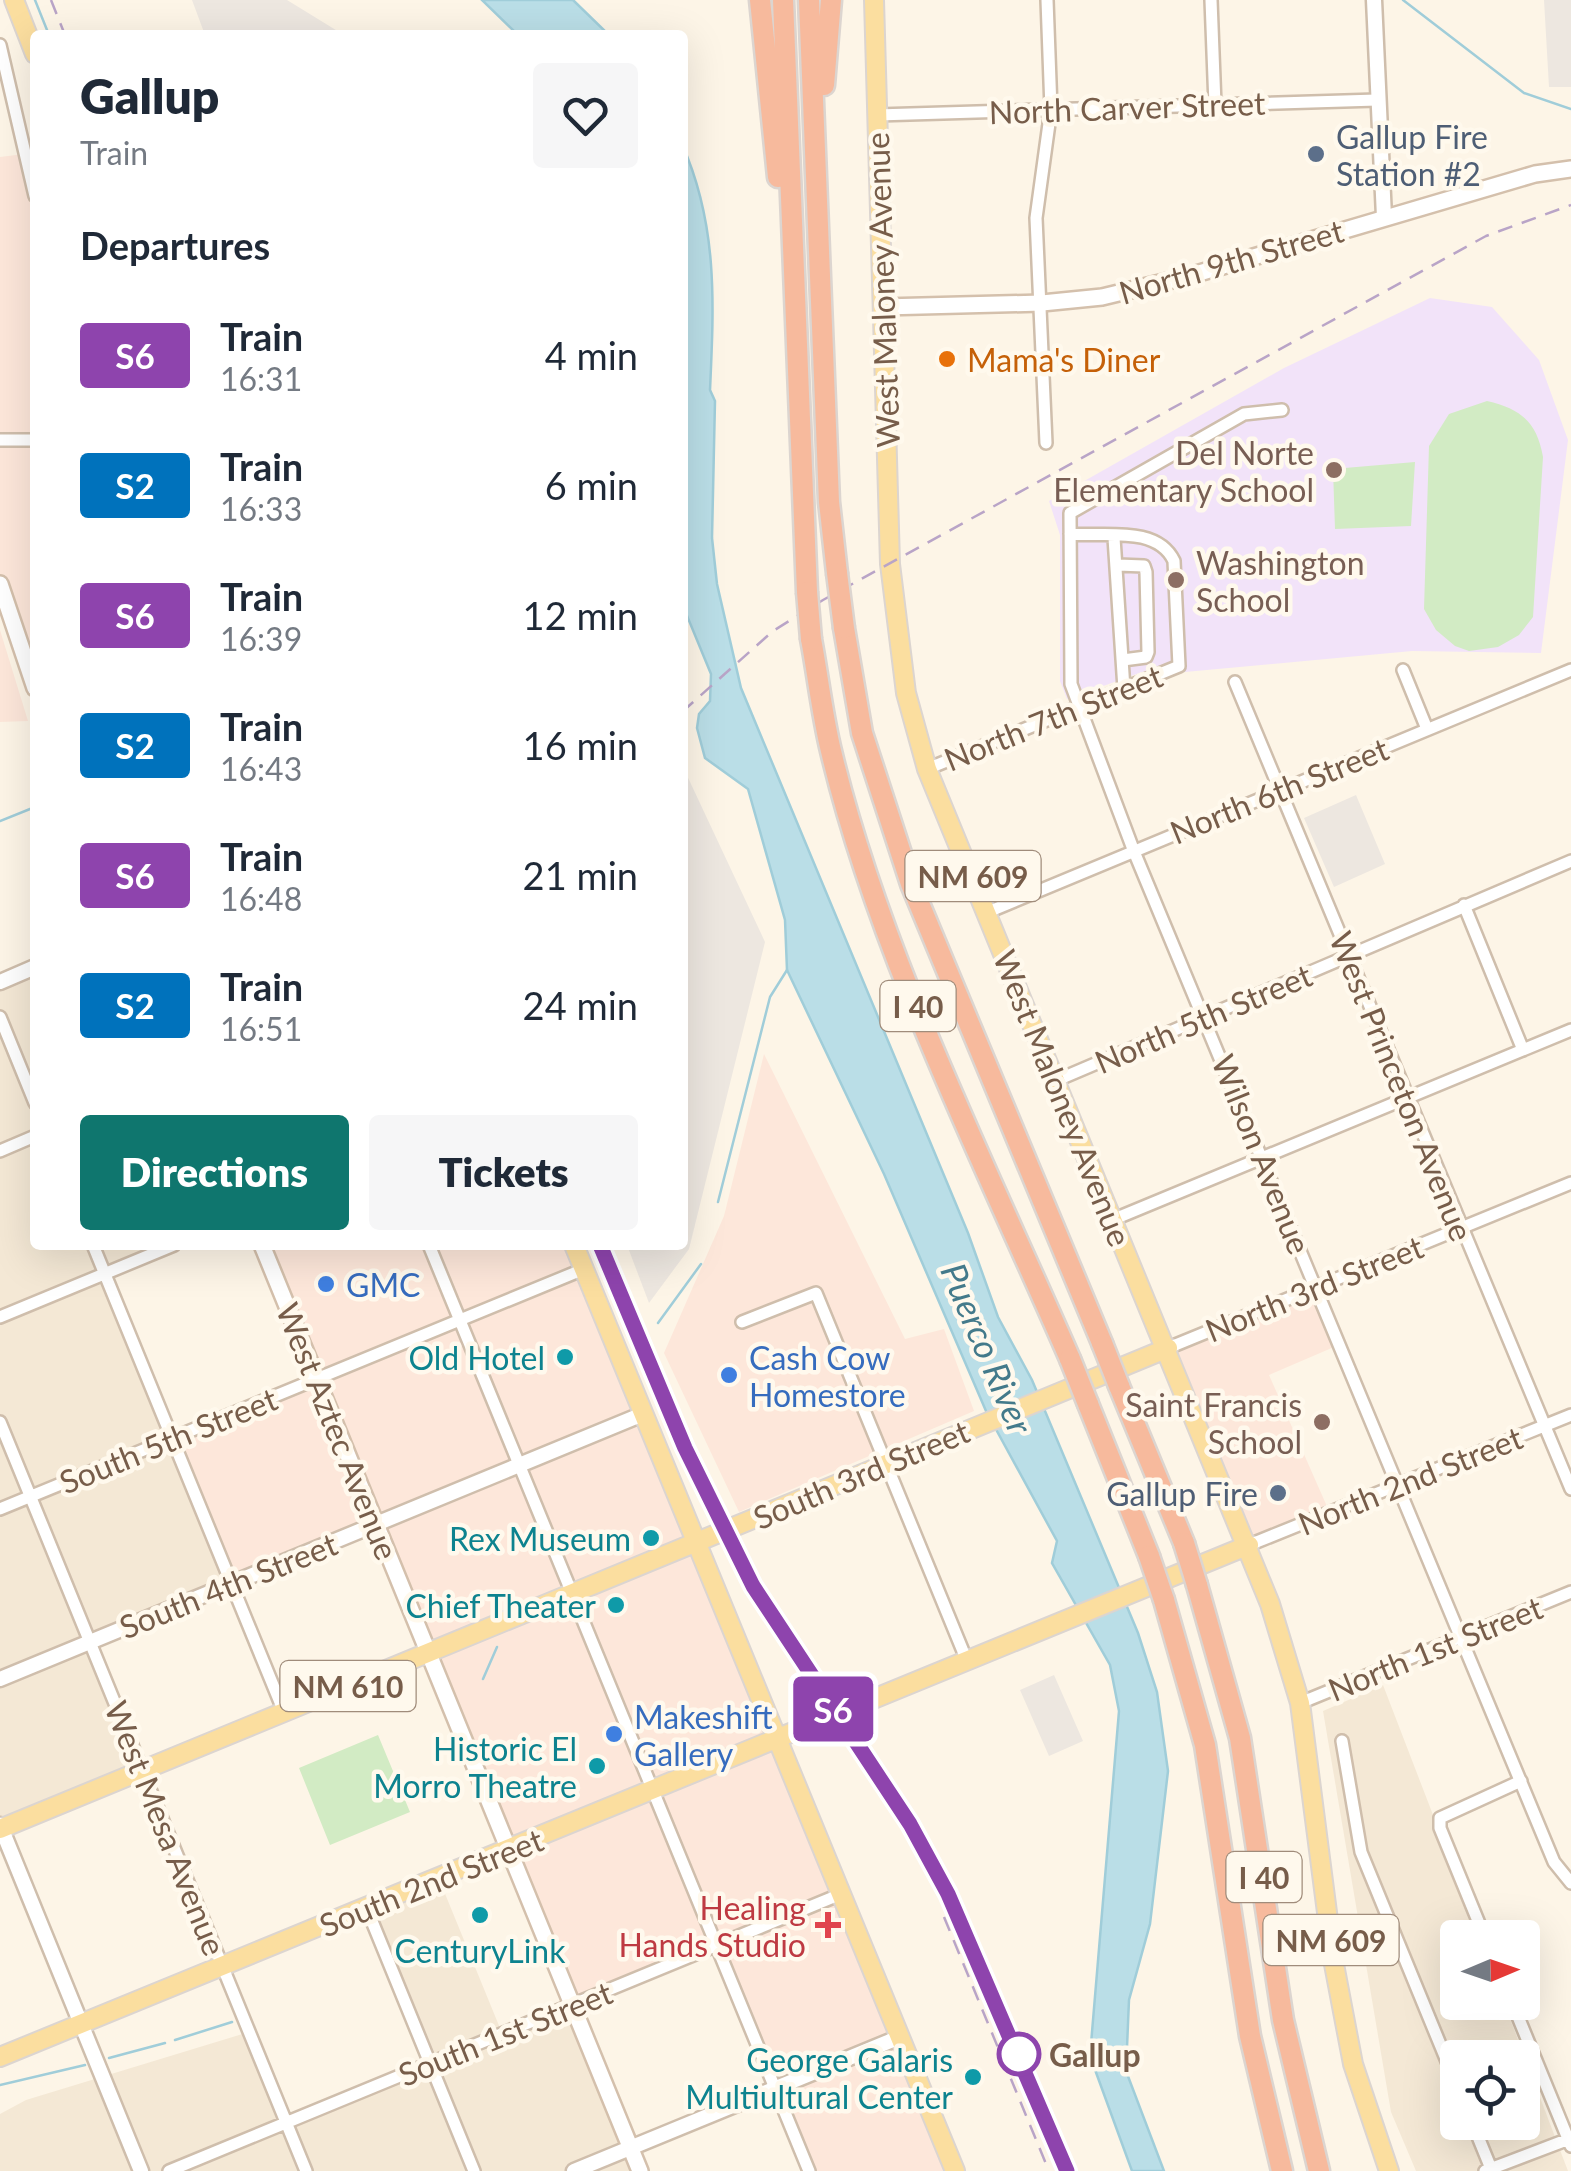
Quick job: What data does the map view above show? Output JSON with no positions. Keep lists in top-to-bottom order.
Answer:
{
  "streets": {
    "highway": ["I 40"],
    "main road": [
      "North 9th Street",
      "West Maloney Avenue",
      "NM 609",
      "West Aztec Avenue",
      "South 3rd Street",
      "NM 610",
      "South 2nd Street"
    ],
    "street": [
      "North Carver Street",
      "North 7th Street",
      "North 6th Street",
      "North 5th Street",
      "West Princeton Avenue",
      "Wilson Avenue",
      "North 3rd Street",
      "South 5th Street",
      "North 2nd Street",
      "South 4th Street",
      "North 1st Street",
      "West Mesa Avenue",
      "South 1st Street"
    ]
  },
  "crossings": [
    ["North Carver Street", "West Maloney Avenue"],
    ["North 9th Street", "West Maloney Avenue"],
    ["West Maloney Avenue", "North 7th Street"],
    ["West Maloney Avenue", "North 6th Street"],
    ["West Maloney Avenue", "NM 609"],
    ["West Maloney Avenue", "North 5th Street"],
    ["West Maloney Avenue", "North 3rd Street"],
    ["West Maloney Avenue", "South 3rd Street"],
    ["West Maloney Avenue", "North 2nd Street"],
    ["West Maloney Avenue", "North 1st Street"],
    ["West Maloney Avenue", "South 2nd Street"],
    ["North 7th Street", "Wilson Avenue"],
    ["North 6th Street", "West Princeton Avenue"],
    ["North 6th Street", "Wilson Avenue"],
    ["NM 609", "North 1st Street"],
    ["North 5th Street", "West Princeton Avenue"],
    ["North 5th Street", "Wilson Avenue"],
    ["West Princeton Avenue", "North 3rd Street"],
    ["West Princeton Avenue", "North 2nd Street"],
    ["Wilson Avenue", "North 3rd Street"],
    ["Wilson Avenue", "North 2nd Street"],
    ["Wilson Avenue", "North 1st Street"],
    ["North 3rd Street", "South 3rd Street"],
    ["West Aztec Avenue", "South 5th Street"],
    ["West Aztec Avenue", "South 3rd Street"],
    ["West Aztec Avenue", "South 4th Street"],
    ["West Aztec Avenue", "South 2nd Street"],
    ["West Aztec Avenue", "South 1st Street"],
    ["South 5th Street", "West Mesa Avenue"],
    ["South 3rd Street", "West Mesa Avenue"],
    ["North 2nd Street", "South 2nd Street"],
    ["South 4th Street", "West Mesa Avenue"],
    ["West Mesa Avenue", "South 2nd Street"],
    ["West Mesa Avenue", "South 1st Street"]
  ],
  "water": ["Puerco River"],
  "places": {
    "other": [
      "Gallup Fire Station #2",
      "Mama's Diner",
      "Del Norte Elementary School",
      "Washington School",
      "GMC",
      "Old Hotel",
      "Cash Cow Homestore",
      "Saint Francis School",
      "Gallup Fire",
      "Rex Museum",
      "Chief Theater",
      "Makeshift Gallery",
      "Historic El Morro Theatre",
      "CenturyLink",
      "Gallup",
      "George Galaris Multiultural Center"
    ],
    "health": ["Healing Hands Studio"]
  },
  "north": "right",
  "page": {
    "on_map": "S6",
    "heading": [
      ["Gallup", "Train"],
      "Departures"
    ],
    "list": [
      {
        "mark": "S6",
        "name": "Train",
        "note": "16:31",
        "value": "4 min"
      },
      {
        "mark": "S2",
        "name": "Train",
        "note": "16:33",
        "value": "6 min"
      },
      {
        "mark": "S6",
        "name": "Train",
        "note": "16:39",
        "value": "12 min"
      },
      {
        "mark": "S2",
        "name": "Train",
        "note": "16:43",
        "value": "16 min"
      },
      {
        "mark": "S6",
        "name": "Train",
        "note": "16:48",
        "value": "21 min"
      },
      {
        "mark": "S2",
        "name": "Train",
        "note": "16:51",
        "value": "24 min"
      }
    ],
    "buttons": ["Directions", "Tickets"]
  }
}
